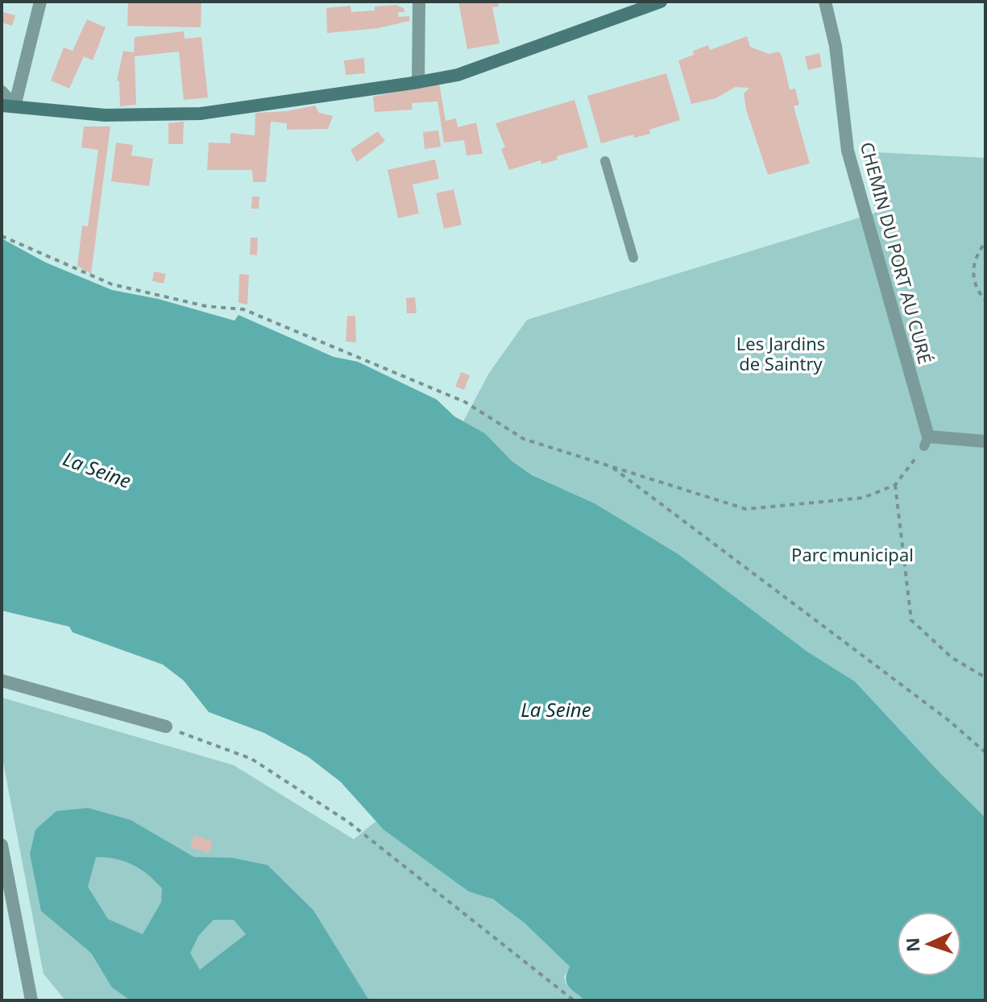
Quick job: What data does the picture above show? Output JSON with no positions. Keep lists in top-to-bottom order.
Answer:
{
  "streets": {
    "street": ["CHEMIN DU PORT AU CURÉ"]
  },
  "water": ["La Seine"],
  "parks": ["Les Jardins de Saintry", "Parc municipal"],
  "north": "left"
}
